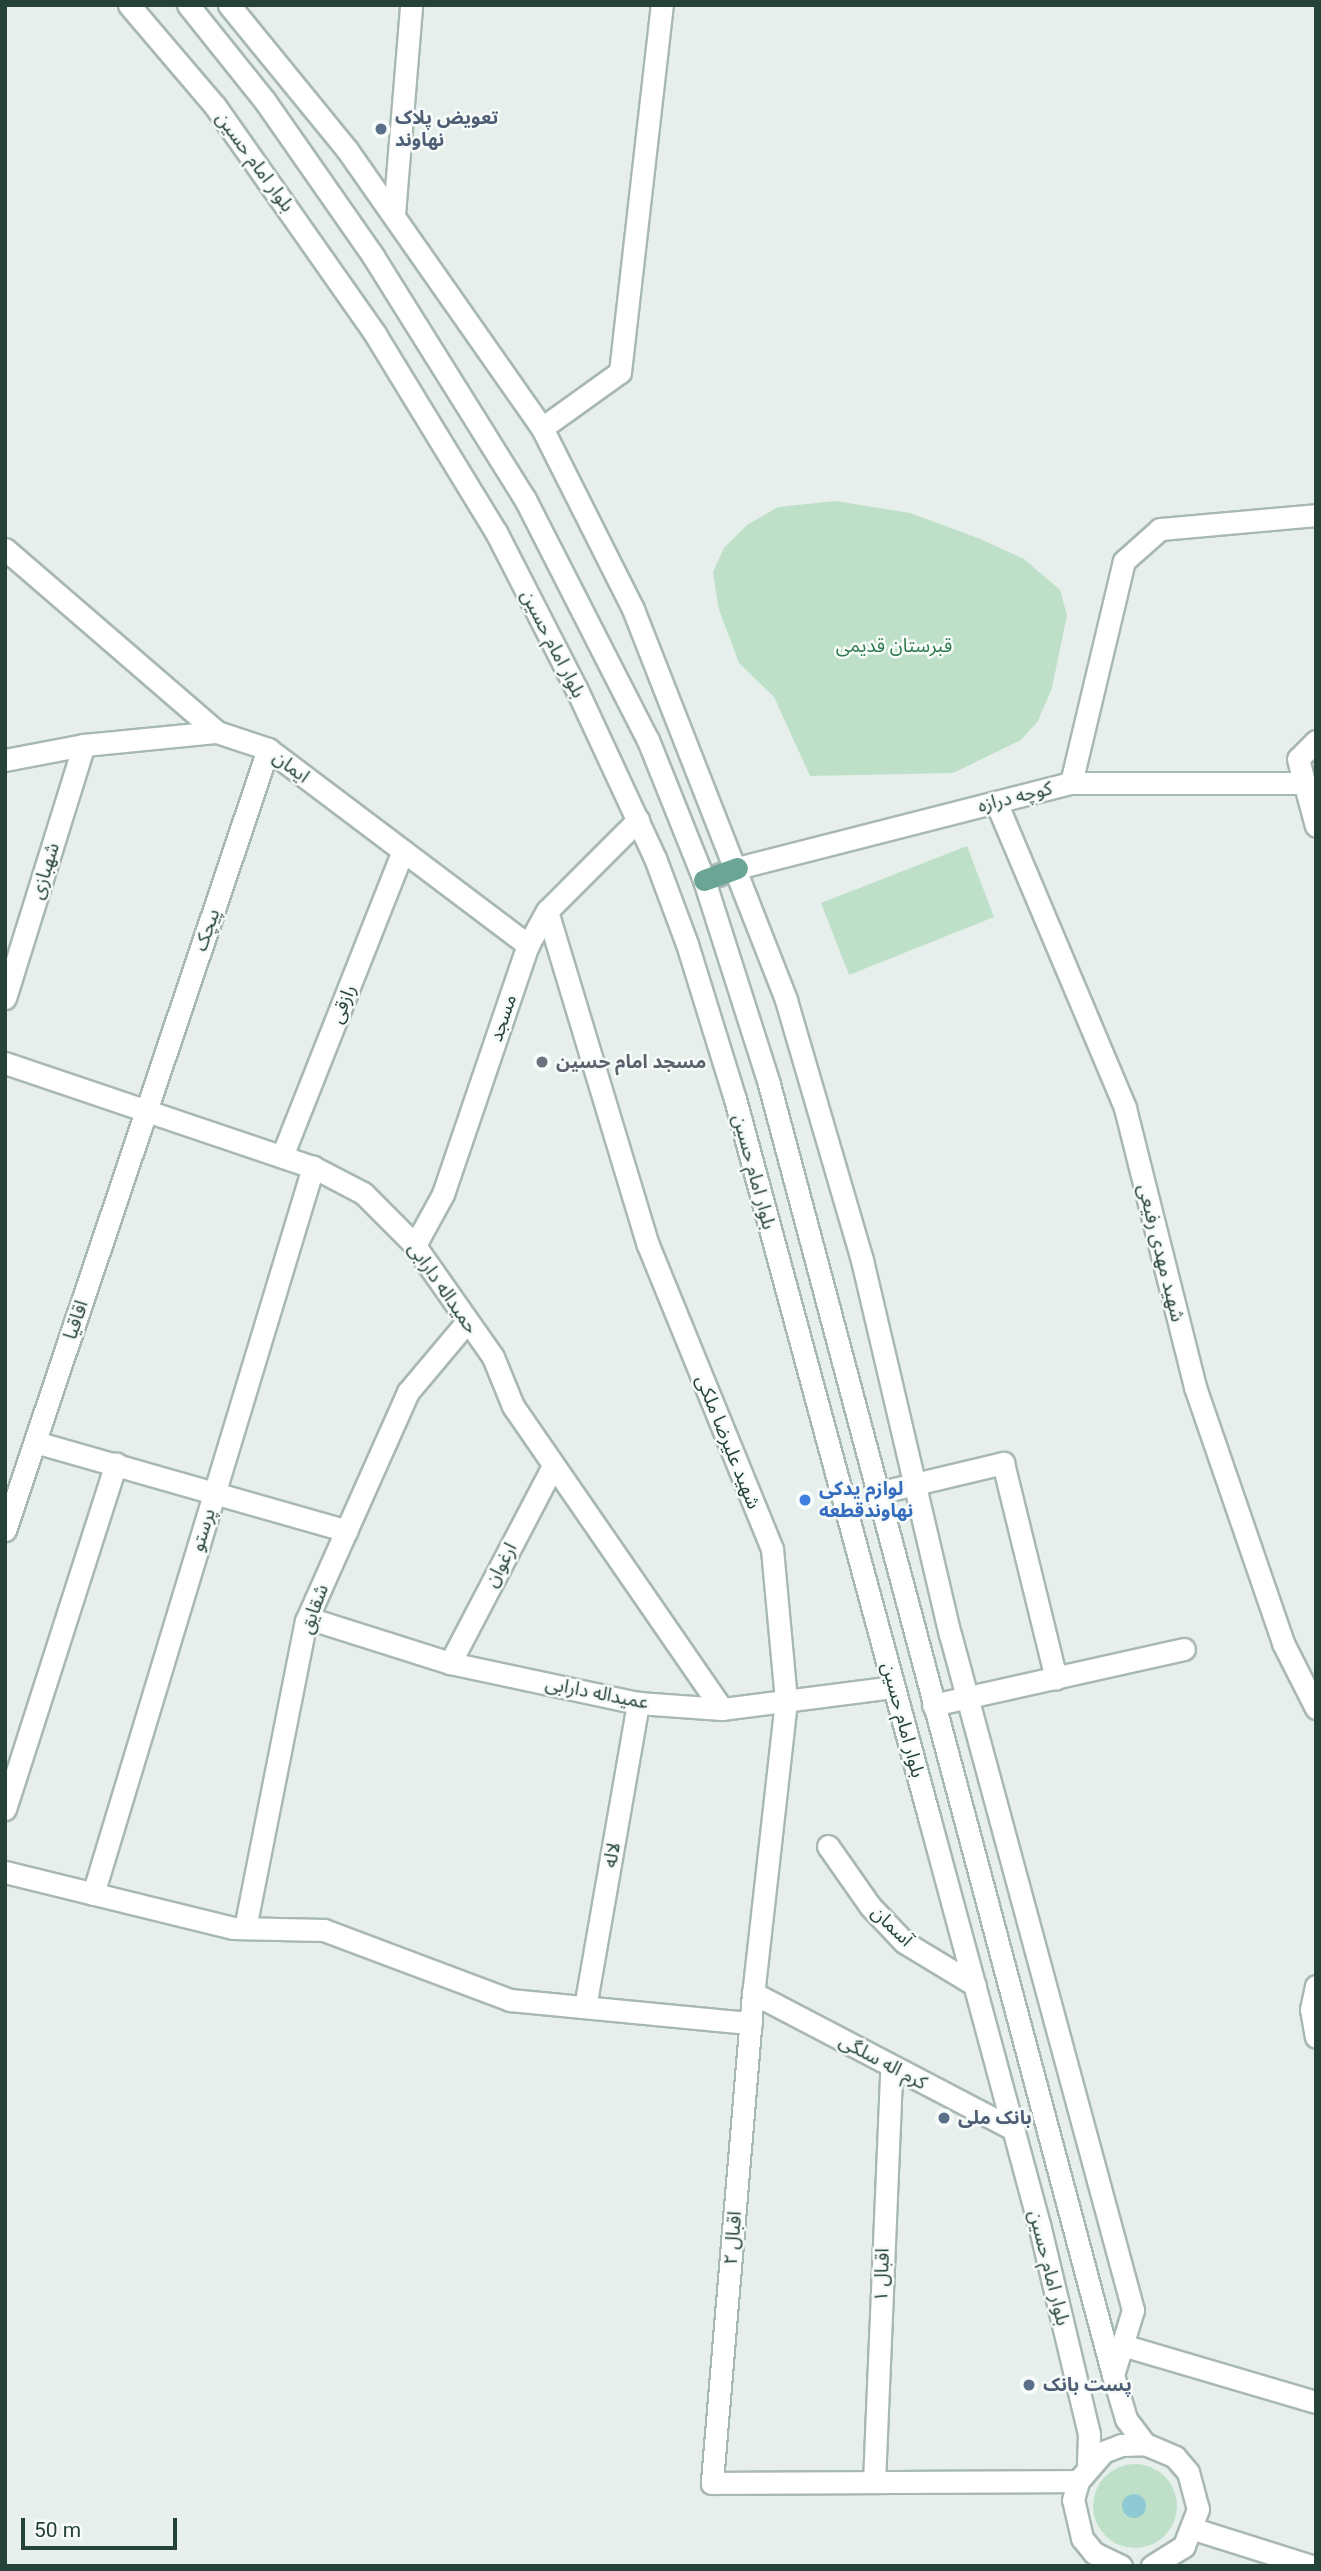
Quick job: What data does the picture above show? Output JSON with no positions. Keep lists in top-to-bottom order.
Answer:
{
  "streets": {
    "street": [
      "بلوار امام حسین",
      "ایمان",
      "کوچه درازه",
      "شهبازی",
      "پیچک",
      "رازقی",
      "مسجد",
      "شهید مهدی رفیعی",
      "حمیداله دارابی",
      "اقاقیا",
      "شهید علیرضا ملکی",
      "پرستو",
      "ارغوان",
      "شقایق",
      "عمیداله دارابی",
      "لاله",
      "آسمان",
      "کرم اله سلگی",
      "اقبال ۲",
      "اقبال ۱"
    ]
  },
  "crossings": [
    ["بلوار امام حسین", "مسجد"],
    ["بلوار امام حسین", "عمیداله دارابی"],
    ["بلوار امام حسین", "آسمان"],
    ["بلوار امام حسین", "کرم اله سلگی"],
    ["ایمان", "شهبازی"],
    ["ایمان", "پیچک"],
    ["ایمان", "رازقی"],
    ["ایمان", "مسجد"],
    ["کوچه درازه", "شهید مهدی رفیعی"],
    ["پیچک", "حمیداله دارابی"],
    ["پیچک", "اقاقیا"],
    ["رازقی", "حمیداله دارابی"],
    ["مسجد", "حمیداله دارابی"],
    ["مسجد", "شهید علیرضا ملکی"],
    ["حمیداله دارابی", "اقاقیا"],
    ["حمیداله دارابی", "پرستو"],
    ["حمیداله دارابی", "ارغوان"],
    ["حمیداله دارابی", "شقایق"],
    ["حمیداله دارابی", "عمیداله دارابی"],
    ["شهید علیرضا ملکی", "عمیداله دارابی"],
    ["شهید علیرضا ملکی", "کرم اله سلگی"],
    ["شهید علیرضا ملکی", "اقبال ۲"],
    ["ارغوان", "عمیداله دارابی"],
    ["شقایق", "عمیداله دارابی"],
    ["عمیداله دارابی", "لاله"],
    ["کرم اله سلگی", "اقبال ۲"],
    ["کرم اله سلگی", "اقبال ۱"],
    ["اقبال ۲", "اقبال ۱"]
  ],
  "parks": ["قبرستان قدیمی"],
  "places": [
    "تعویض پلاک نهاوند",
    "مسجد امام حسین",
    "لوازم یدکی نهاوندقطعه",
    "بانک ملی",
    "پست بانک"
  ],
  "scale_bar": "50 m"
}
